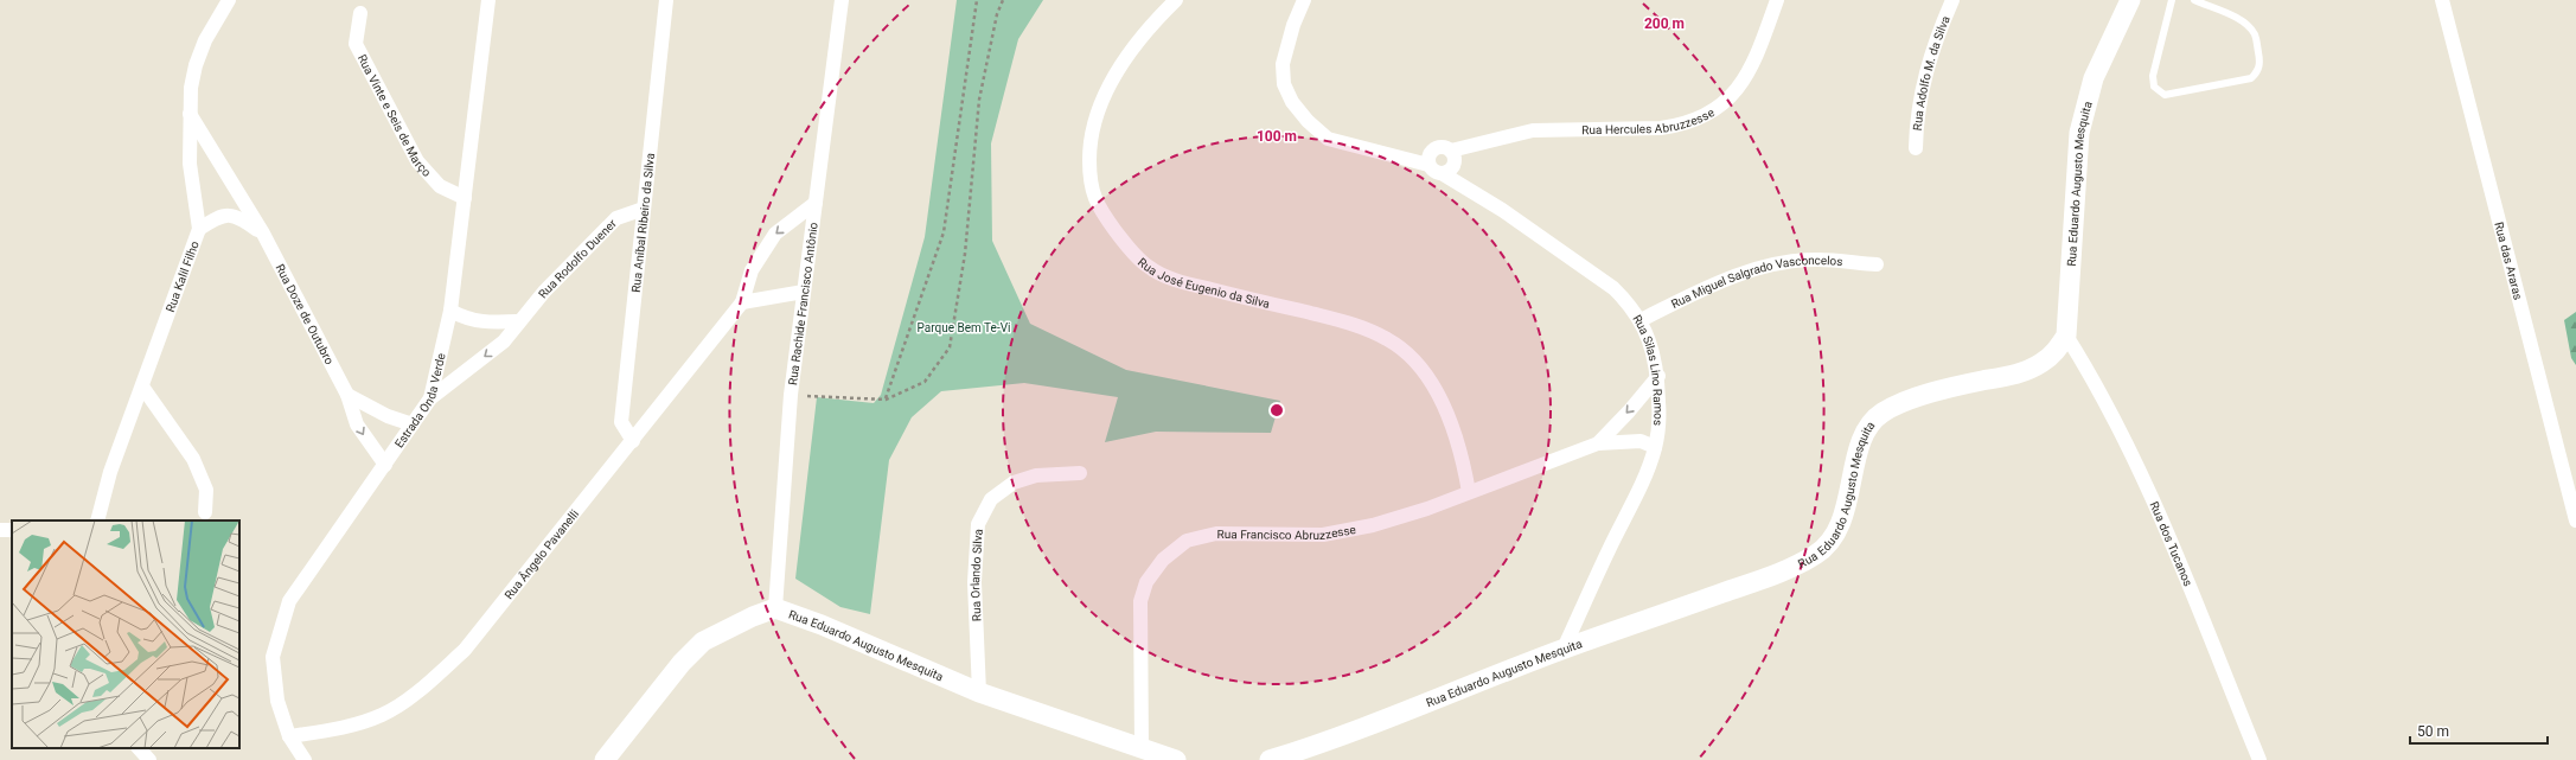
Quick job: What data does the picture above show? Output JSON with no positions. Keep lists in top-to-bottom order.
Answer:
{
  "streets": {
    "main road": ["Rua Eduardo Augusto Mesquita"],
    "street": [
      "Rua Adolfo M. da Silva",
      "Rua Vinte e Seis de Março",
      "Rua Hercules Abruzzesse",
      "Rua Aníbal Ribeiro da Silva",
      "Rua Rodolfo Duener",
      "Rua das Araras",
      "Rua Kalil Filho",
      "Rua José Eugenio da Silva",
      "Rua Miguel Salgrado Vasconcelos",
      "Rua Rachide Francisco Antônio",
      "Rua Doze de Outubro",
      "Rua Silas Lino Ramos",
      "Estrada Onda Verde",
      "Rua Francisco Abruzzesse",
      "Rua dos Tucanos",
      "Rua Ângelo Pavanelli",
      "Rua Orlando Silva"
    ]
  },
  "crossings": [
    ["Rua Vinte e Seis de Março", "Estrada Onda Verde"],
    ["Rua Hercules Abruzzesse", "Rua Silas Lino Ramos"],
    ["Rua Eduardo Augusto Mesquita", "Rua Rachide Francisco Antônio"],
    ["Rua Eduardo Augusto Mesquita", "Rua Silas Lino Ramos"],
    ["Rua Eduardo Augusto Mesquita", "Rua Francisco Abruzzesse"],
    ["Rua Eduardo Augusto Mesquita", "Rua dos Tucanos"],
    ["Rua Eduardo Augusto Mesquita", "Rua Orlando Silva"],
    ["Rua Aníbal Ribeiro da Silva", "Rua Rodolfo Duener"],
    ["Rua Aníbal Ribeiro da Silva", "Rua Ângelo Pavanelli"],
    ["Rua Rodolfo Duener", "Estrada Onda Verde"],
    ["Rua Kalil Filho", "Rua Doze de Outubro"],
    ["Rua José Eugenio da Silva", "Rua Francisco Abruzzesse"],
    ["Rua Miguel Salgrado Vasconcelos", "Rua Silas Lino Ramos"],
    ["Rua Rachide Francisco Antônio", "Rua Ângelo Pavanelli"],
    ["Rua Doze de Outubro", "Estrada Onda Verde"],
    ["Rua Silas Lino Ramos", "Rua Francisco Abruzzesse"],
    ["Estrada Onda Verde", "Rua Ângelo Pavanelli"]
  ],
  "one_way": ["Rua Rodolfo Duener"],
  "parks": ["Parque Bem Te-Vi"],
  "scale_bar": "50 m",
  "rings": ["200 m", "100 m"]
}
